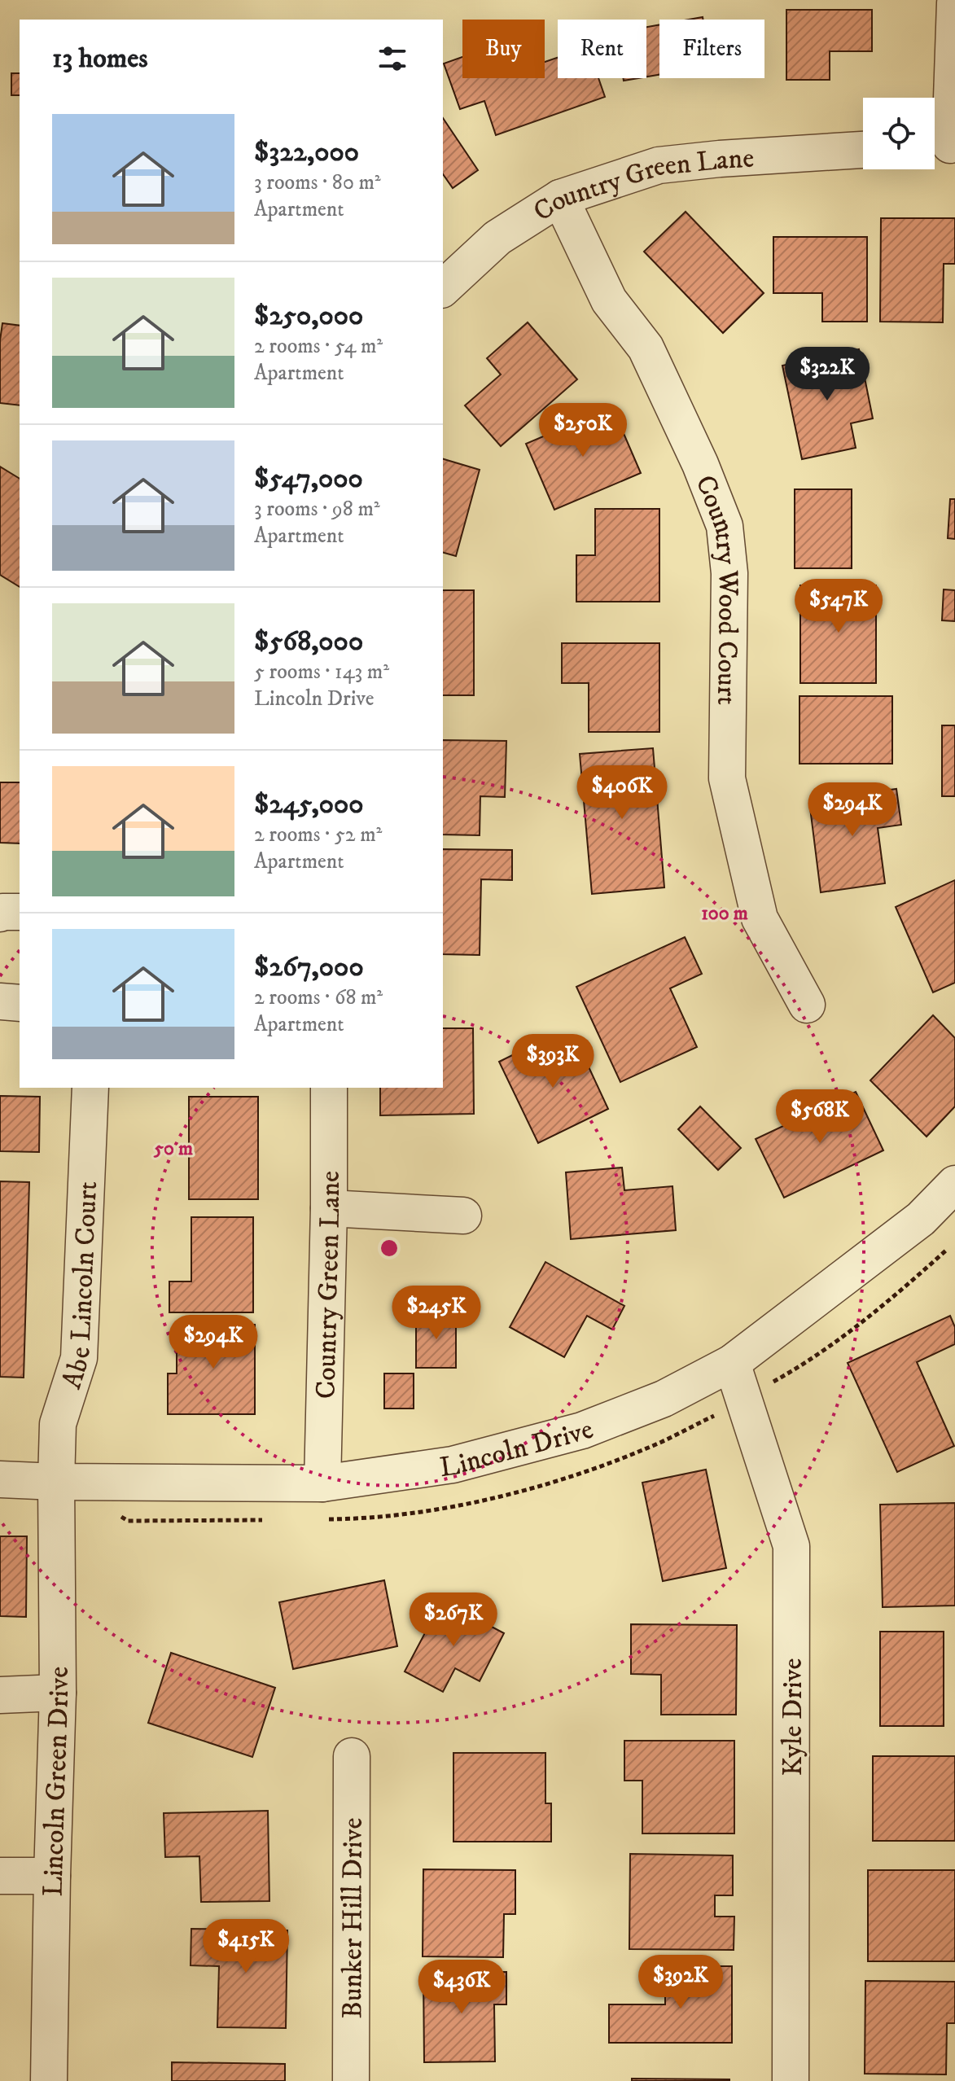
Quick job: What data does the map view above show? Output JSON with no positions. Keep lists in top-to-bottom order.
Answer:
{
  "streets": {
    "street": [
      "Country Green Lane",
      "Country Wood Court",
      "Abe Lincoln Court",
      "Lincoln Drive",
      "Kyle Drive",
      "Lincoln Green Drive",
      "Bunker Hill Drive"
    ]
  },
  "crossings": [
    ["Country Green Lane", "Country Wood Court"],
    ["Country Green Lane", "Lincoln Drive"],
    ["Abe Lincoln Court", "Lincoln Drive"],
    ["Abe Lincoln Court", "Lincoln Green Drive"],
    ["Lincoln Drive", "Kyle Drive"],
    ["Lincoln Drive", "Lincoln Green Drive"]
  ],
  "page": {
    "chip": ["Buy", "Rent", "Filters"],
    "heading": "13 homes",
    "list": [
      {
        "name": "$322,000",
        "note": "3 rooms · 80 m² · Apartment"
      },
      {
        "name": "$250,000",
        "note": "2 rooms · 54 m² · Apartment"
      },
      {
        "name": "$547,000",
        "note": "3 rooms · 98 m² · Apartment"
      },
      {
        "name": "$568,000",
        "note": "5 rooms · 143 m² · Lincoln Drive"
      },
      {
        "name": "$245,000",
        "note": "2 rooms · 52 m² · Apartment"
      },
      {
        "name": "$267,000",
        "note": "2 rooms · 68 m² · Apartment"
      }
    ],
    "price": [
      "$322K",
      "$250K",
      "$547K",
      "$406K",
      "$294K",
      "$393K",
      "$568K",
      "$245K",
      "$294K",
      "$267K",
      "$415K",
      "$392K",
      "$436K"
    ]
  },
  "rings": ["100 m", "50 m"]
}
